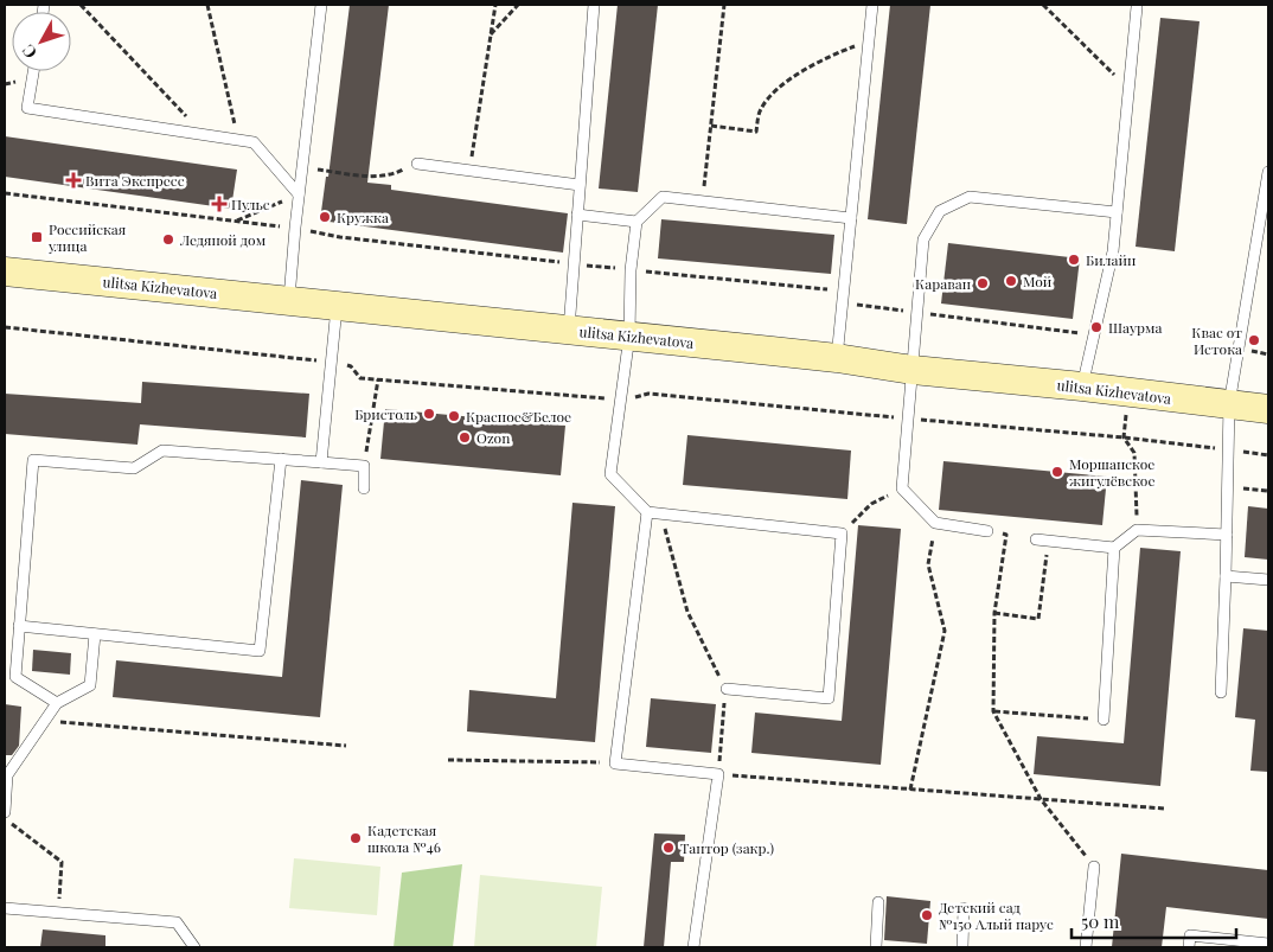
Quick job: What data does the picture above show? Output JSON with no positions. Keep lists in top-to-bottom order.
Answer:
{
  "streets": {
    "main road": ["ulitsa Kizhevatova"]
  },
  "places": {
    "health": ["Вита Экспресс", "Пульс"],
    "other": [
      "Кружка",
      "Ледяной дом",
      "Билайн",
      "Мой",
      "Караван",
      "Шаурма",
      "Квас от Истока",
      "Бристоль",
      "Красное&Белое",
      "Ozon",
      "Моршанское жигулёвское",
      "Кадетская школа №46",
      "Тантор (закр.)",
      "Детский сад №150 Алый парус"
    ],
    "transit": ["Российская улица"]
  },
  "scale_bar": "50 m",
  "north": "bottom left"
}
